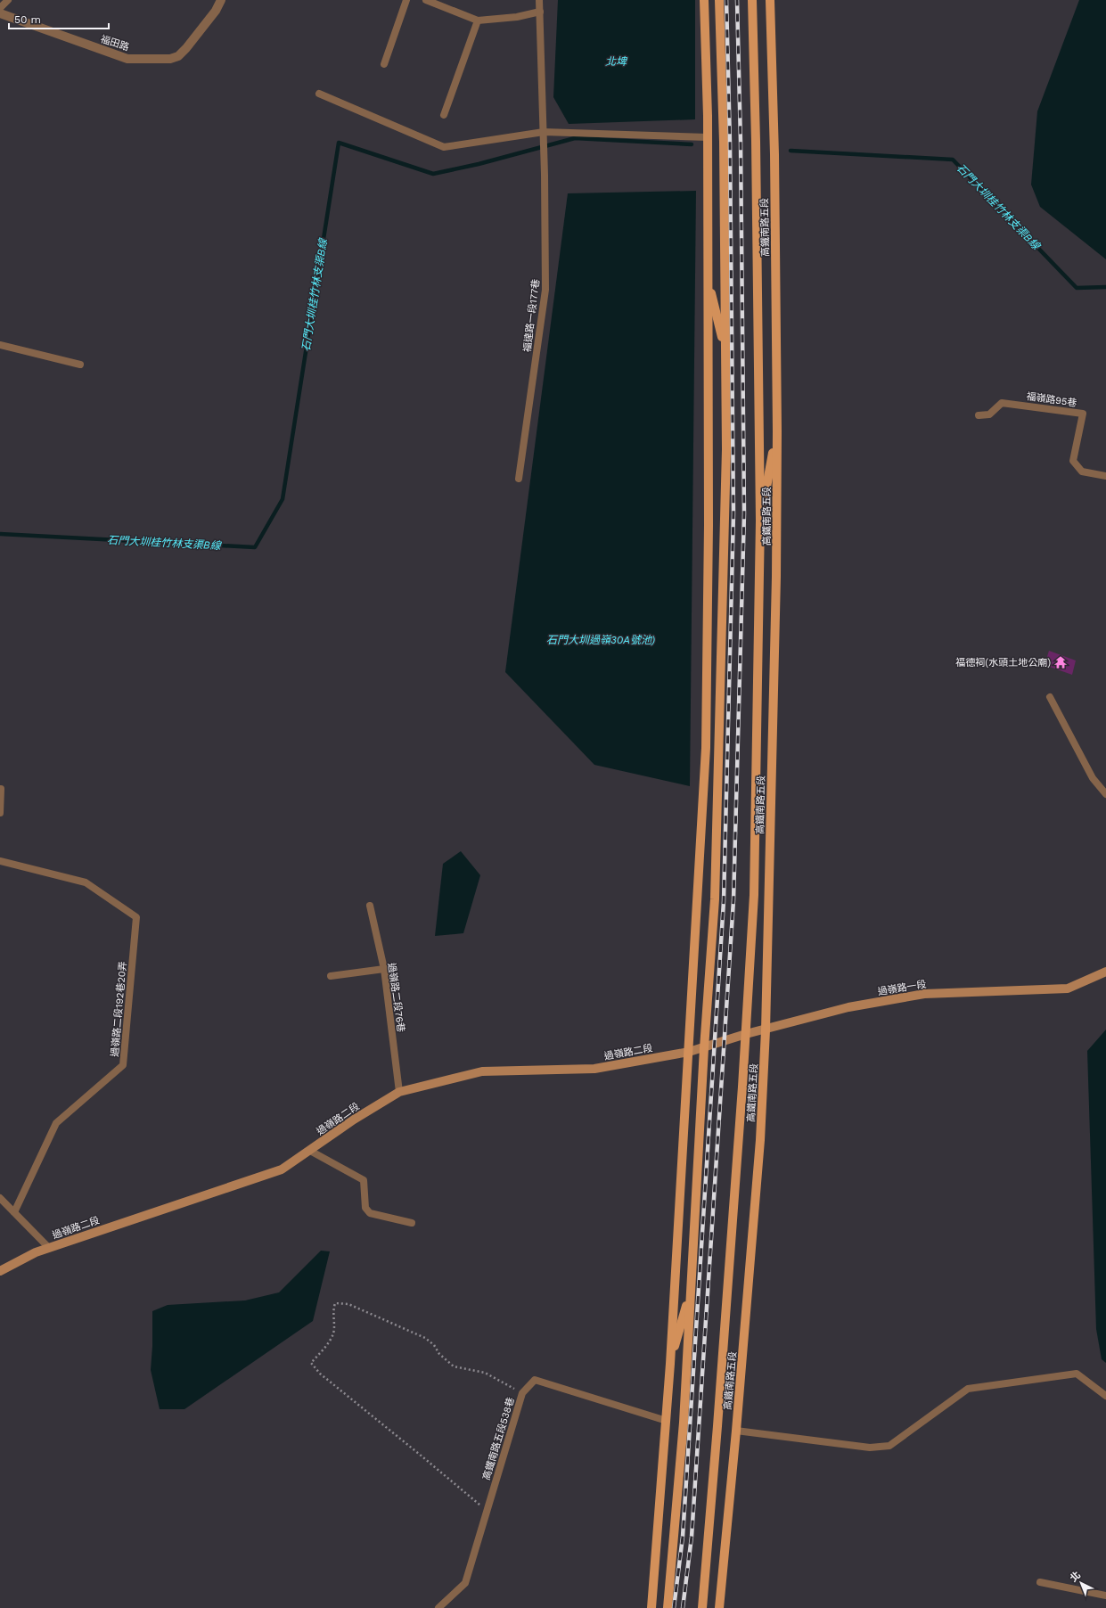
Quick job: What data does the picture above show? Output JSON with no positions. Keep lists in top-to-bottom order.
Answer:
{
  "streets": {
    "main road": ["高鐵南路五段"],
    "street": ["福田路", "過嶺路一段", "過嶺路二段"],
    "lane": [
      "福達路一段177巷",
      "福嶺路95巷",
      "過嶺路二段76巷",
      "過嶺路二段192巷20弄",
      "高鐵南路五段538巷"
    ]
  },
  "crossings": [
    ["高鐵南路五段", "過嶺路一段"],
    ["過嶺路一段", "過嶺路二段"],
    ["過嶺路二段76巷", "過嶺路二段"]
  ],
  "water": ["北埤", "石門大圳桂竹林支渠B線", "石門大圳過嶺30A號池)"],
  "places": {
    "temple": ["福德祠(水頭土地公廟)"]
  },
  "scale_bar": "50 m",
  "north": "top left"
}
